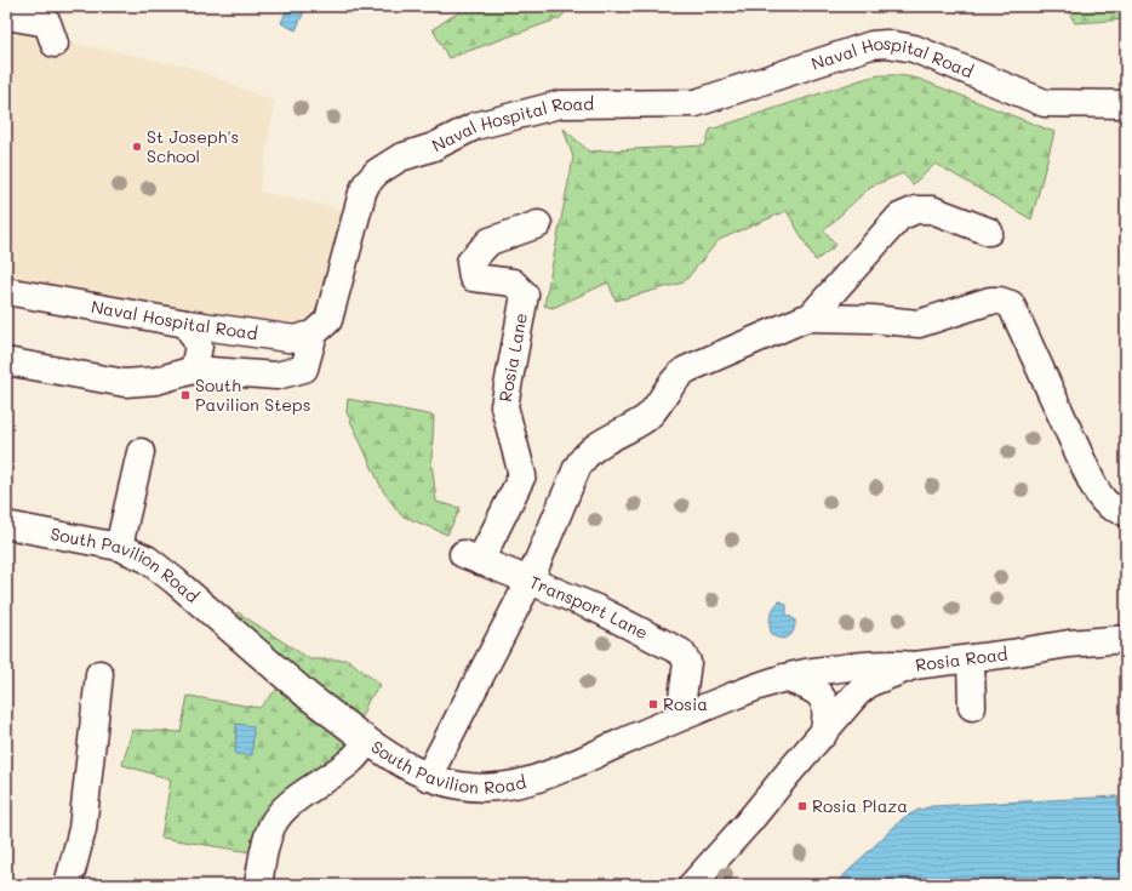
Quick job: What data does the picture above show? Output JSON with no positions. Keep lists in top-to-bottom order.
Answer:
{
  "streets": {
    "street": [
      "Naval Hospital Road",
      "Rosia Lane",
      "South Pavilion Road",
      "Transport Lane",
      "Rosia Road"
    ]
  },
  "crossings": [
    ["Rosia Lane", "Transport Lane"],
    ["South Pavilion Road", "Transport Lane"],
    ["South Pavilion Road", "Rosia Road"]
  ],
  "places": {
    "other": ["St Joseph's School"],
    "transit": ["South Pavilion Steps", "Rosia", "Rosia Plaza"]
  }
}
